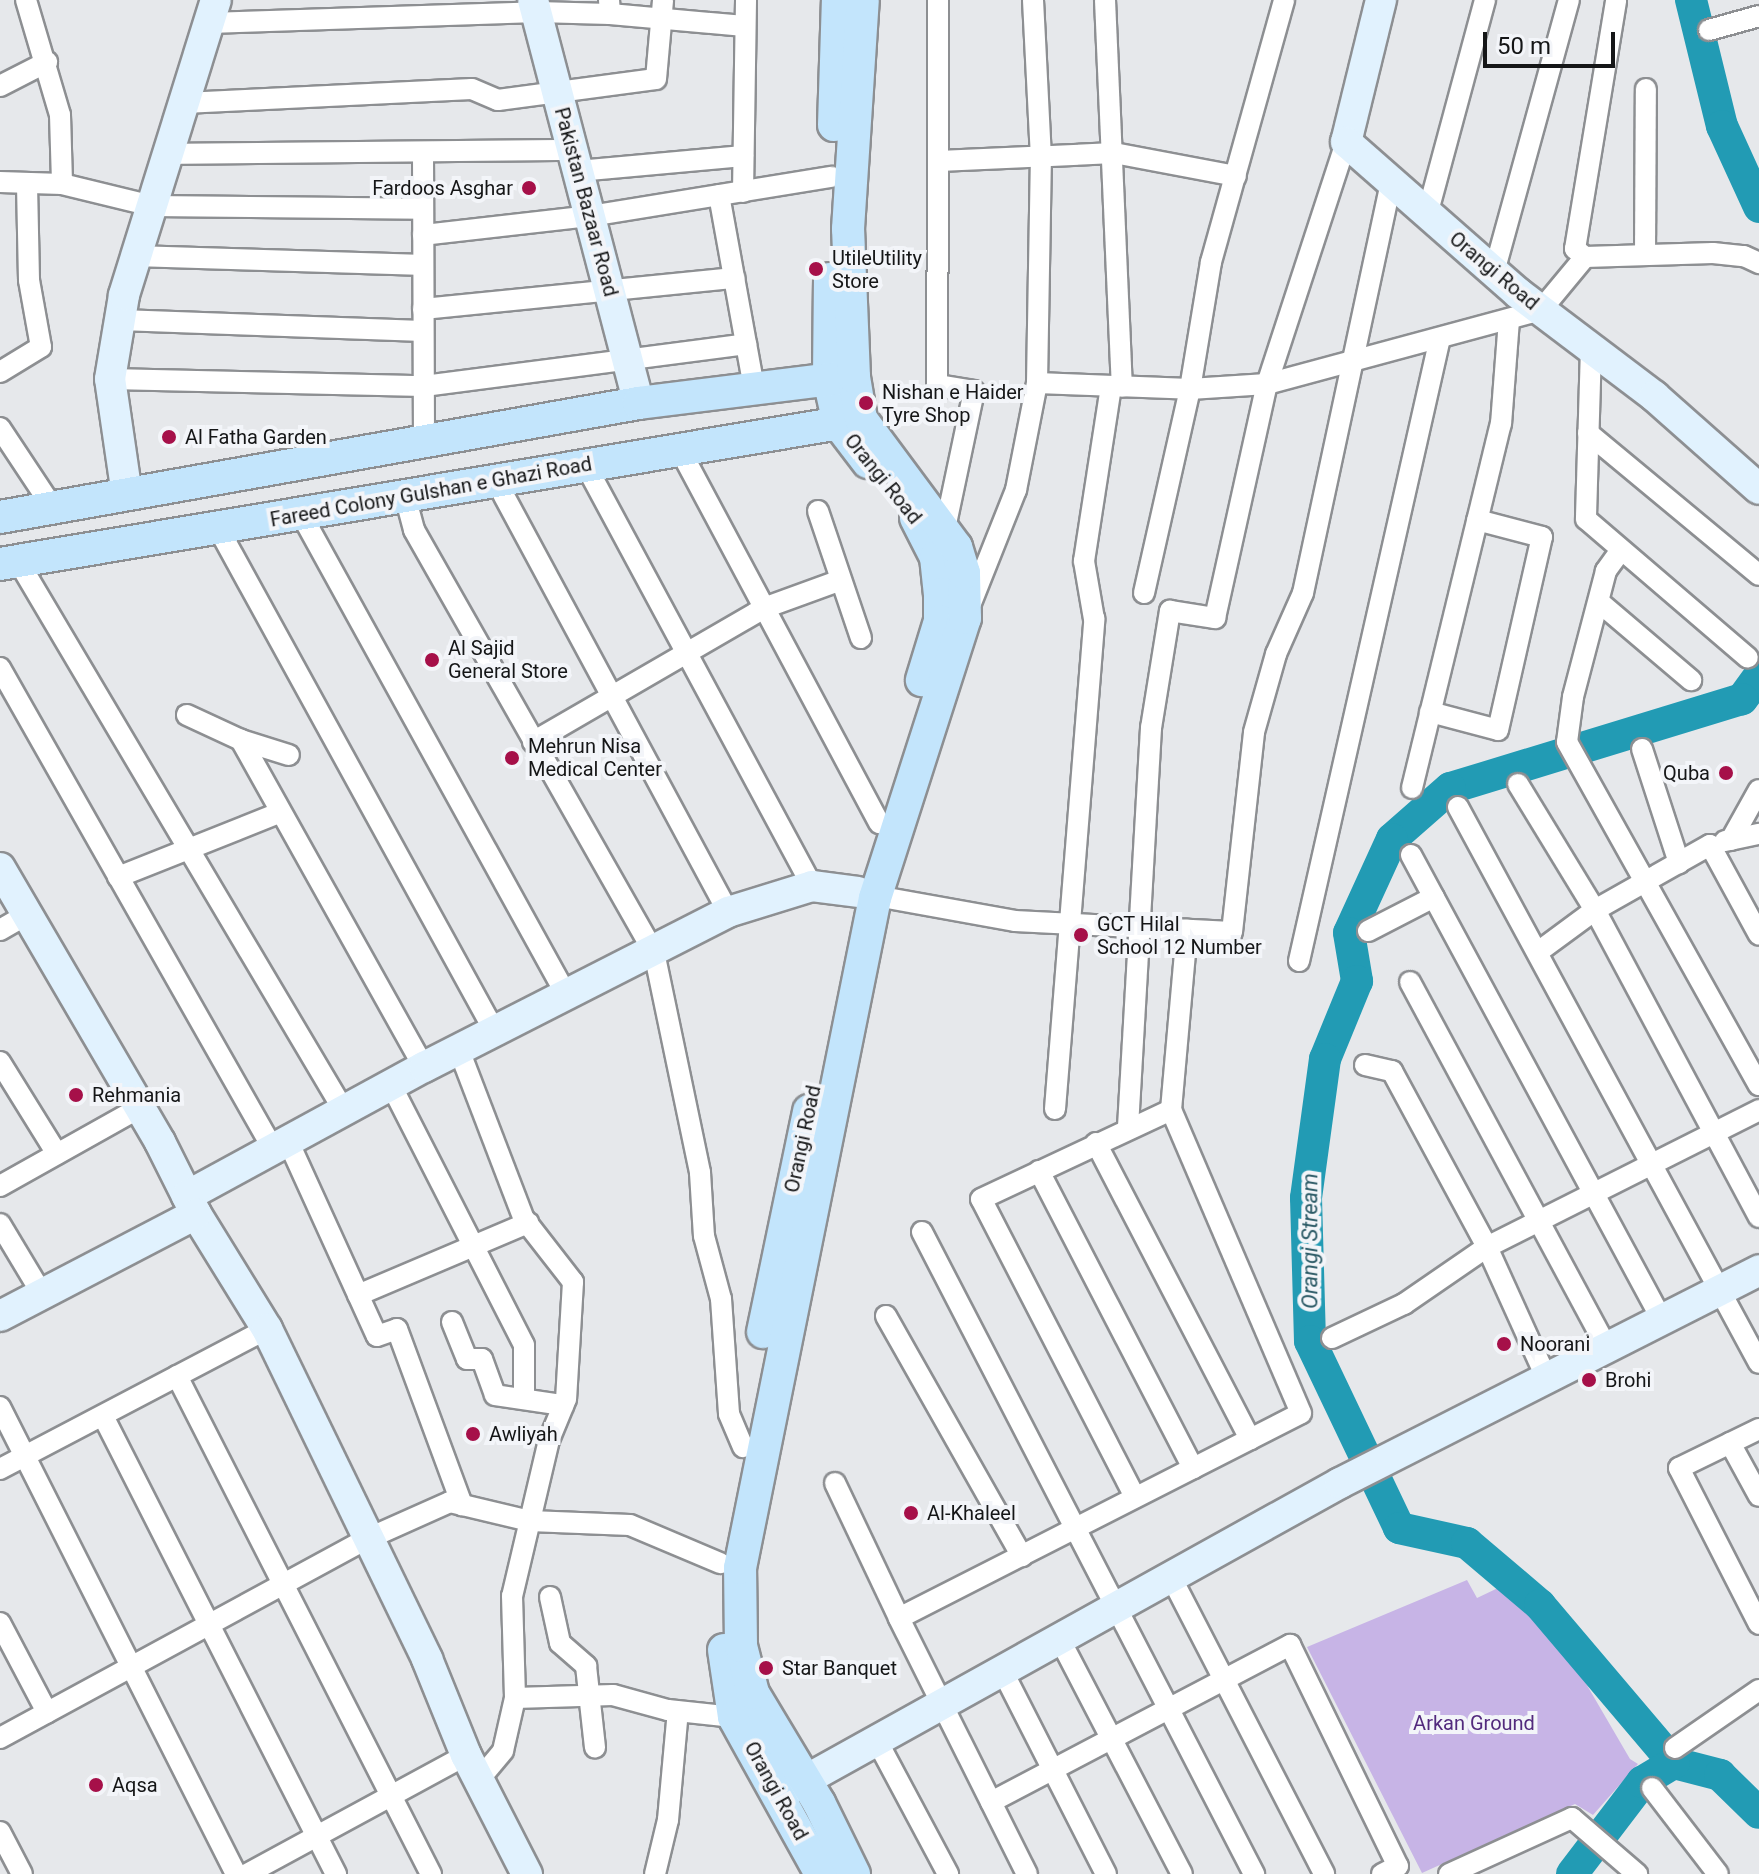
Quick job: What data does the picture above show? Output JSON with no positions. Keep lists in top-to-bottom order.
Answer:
{
  "streets": {
    "main road": ["Orangi Road", "Fareed Colony Gulshan e Ghazi Road"],
    "street": ["Pakistan Bazaar Road"]
  },
  "crossings": [
    ["Orangi Road", "Fareed Colony Gulshan e Ghazi Road"]
  ],
  "water": ["Orangi Stream"],
  "parks": ["Arkan Ground"],
  "places": [
    "Fardoos Asghar",
    "UtileUtility Store",
    "Nishan e Haider Tyre Shop",
    "Al Fatha Garden",
    "Al Sajid General Store",
    "Mehrun Nisa Medical Center",
    "Quba",
    "GCT Hilal School 12 Number",
    "Rehmania",
    "Noorani",
    "Brohi",
    "Awliyah",
    "Al-Khaleel",
    "Star Banquet",
    "Aqsa"
  ],
  "scale_bar": "50 m"
}
